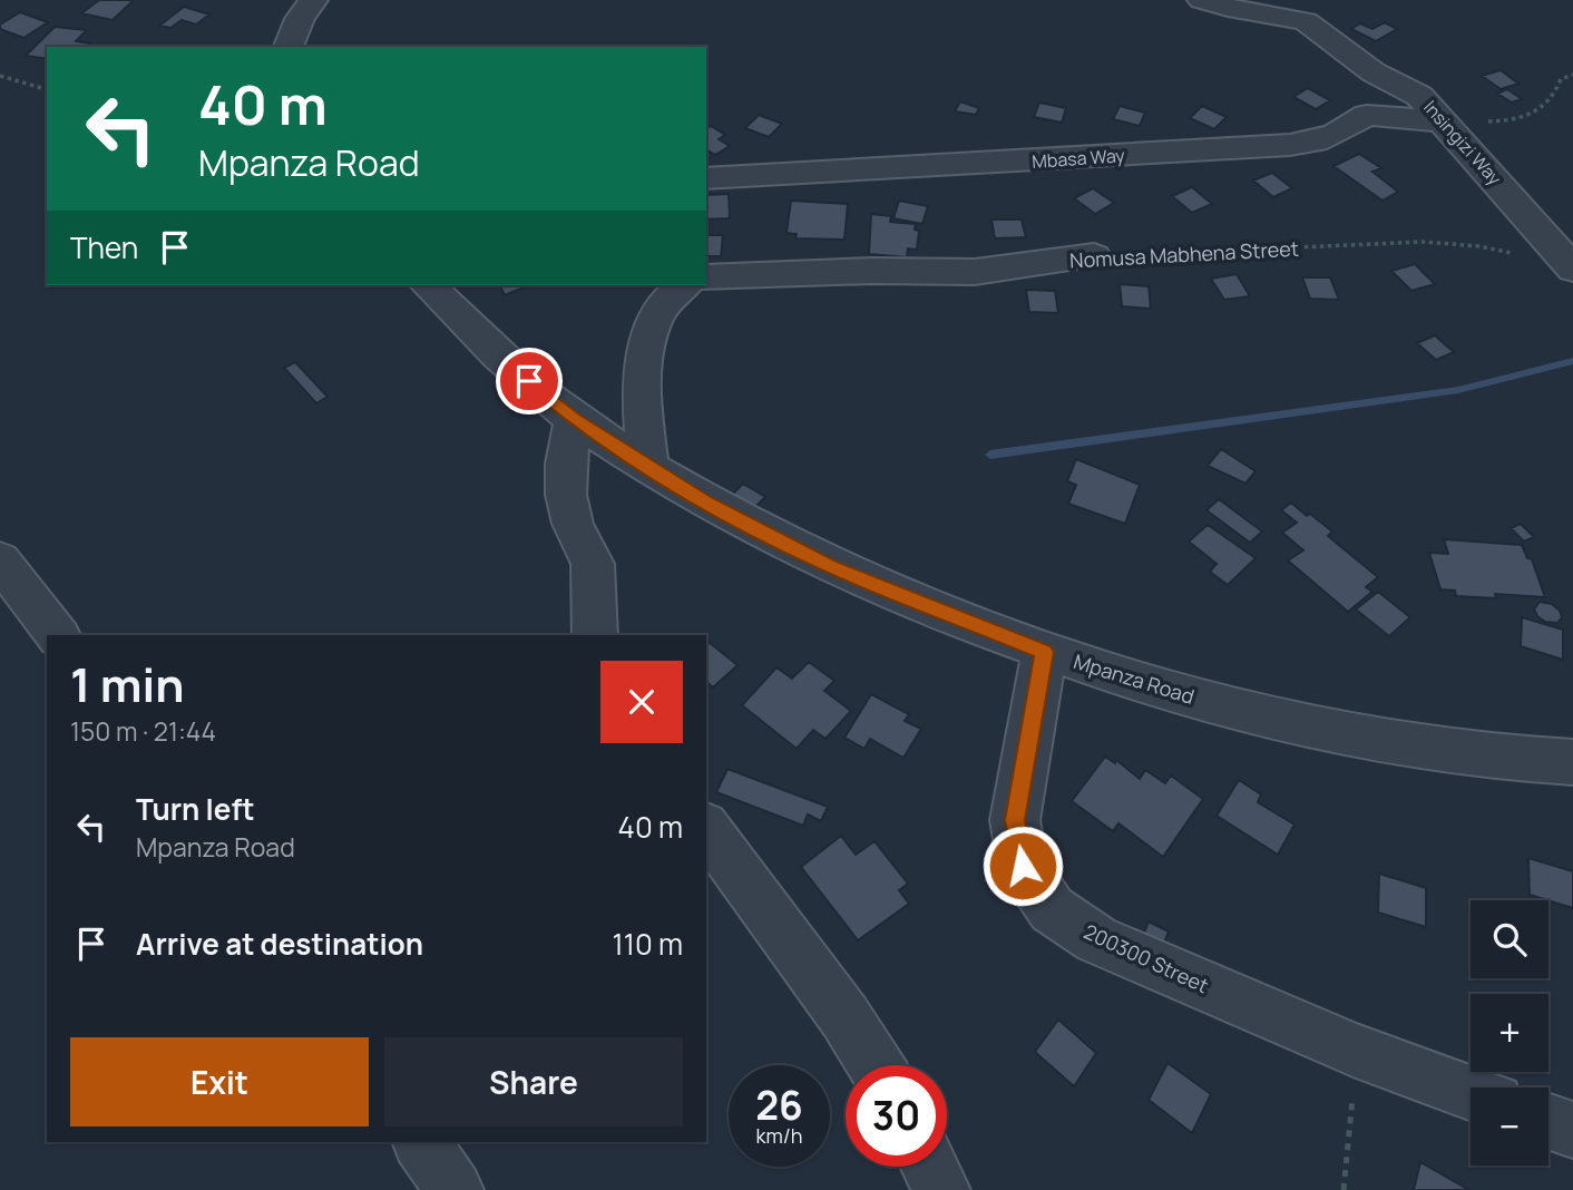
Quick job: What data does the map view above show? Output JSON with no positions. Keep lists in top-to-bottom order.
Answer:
{
  "streets": {
    "street": [
      "Insingizi Way",
      "Mbasa Way",
      "Nomusa Mabhena Street",
      "Mpanza Road",
      "200300 Street"
    ]
  },
  "crossings": [
    ["Insingizi Way", "Mbasa Way"],
    ["Insingizi Way", "Nomusa Mabhena Street"],
    ["Mpanza Road", "200300 Street"]
  ],
  "page": {
    "turn": ["40 m", "Mpanza Road"],
    "then": "Then",
    "heading": ["1 min", "150 m · 21:44"],
    "list": [
      {
        "name": "Turn left",
        "note": "Mpanza Road",
        "value": "40 m"
      },
      {
        "name": "Arrive at destination",
        "value": "110 m"
      }
    ],
    "map_buttons": ["+", "−"],
    "buttons": ["Exit", "Share"],
    "speed": "26 km/h",
    "limit": "30"
  }
}
